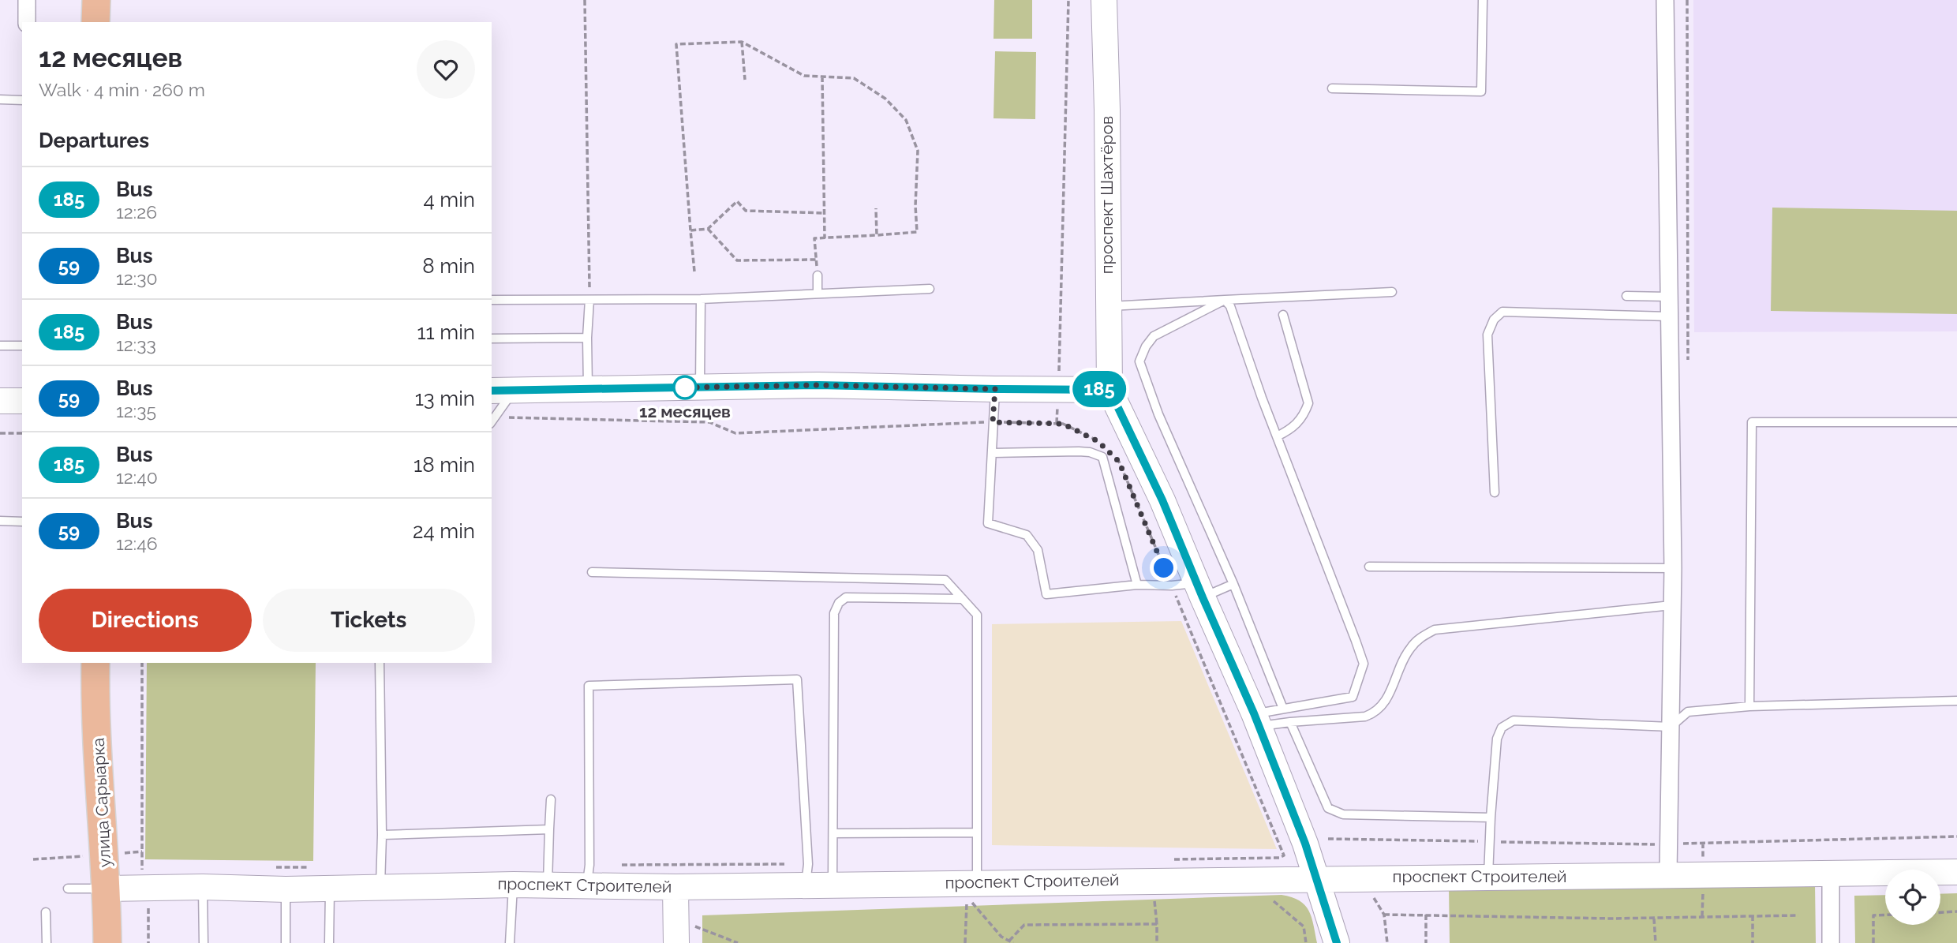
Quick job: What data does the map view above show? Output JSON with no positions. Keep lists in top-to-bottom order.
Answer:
{
  "streets": {
    "main road": ["проспект Шахтёров", "улица Сарыарка", "проспект Строителей"]
  },
  "crossings": [
    ["проспект Шахтёров", "проспект Строителей"],
    ["улица Сарыарка", "проспект Строителей"]
  ],
  "places": ["12 месяцев"],
  "lines": ["bus line 185"],
  "page": {
    "on_map": "185",
    "heading": [
      ["12 месяцев", "Walk · 4 min · 260 m"],
      "Departures"
    ],
    "list": [
      {
        "mark": "185",
        "name": "Bus",
        "note": "12:26",
        "value": "4 min"
      },
      {
        "mark": "59",
        "name": "Bus",
        "note": "12:30",
        "value": "8 min"
      },
      {
        "mark": "185",
        "name": "Bus",
        "note": "12:33",
        "value": "11 min"
      },
      {
        "mark": "59",
        "name": "Bus",
        "note": "12:35",
        "value": "13 min"
      },
      {
        "mark": "185",
        "name": "Bus",
        "note": "12:40",
        "value": "18 min"
      },
      {
        "mark": "59",
        "name": "Bus",
        "note": "12:46",
        "value": "24 min"
      }
    ],
    "buttons": ["Directions", "Tickets"]
  }
}
